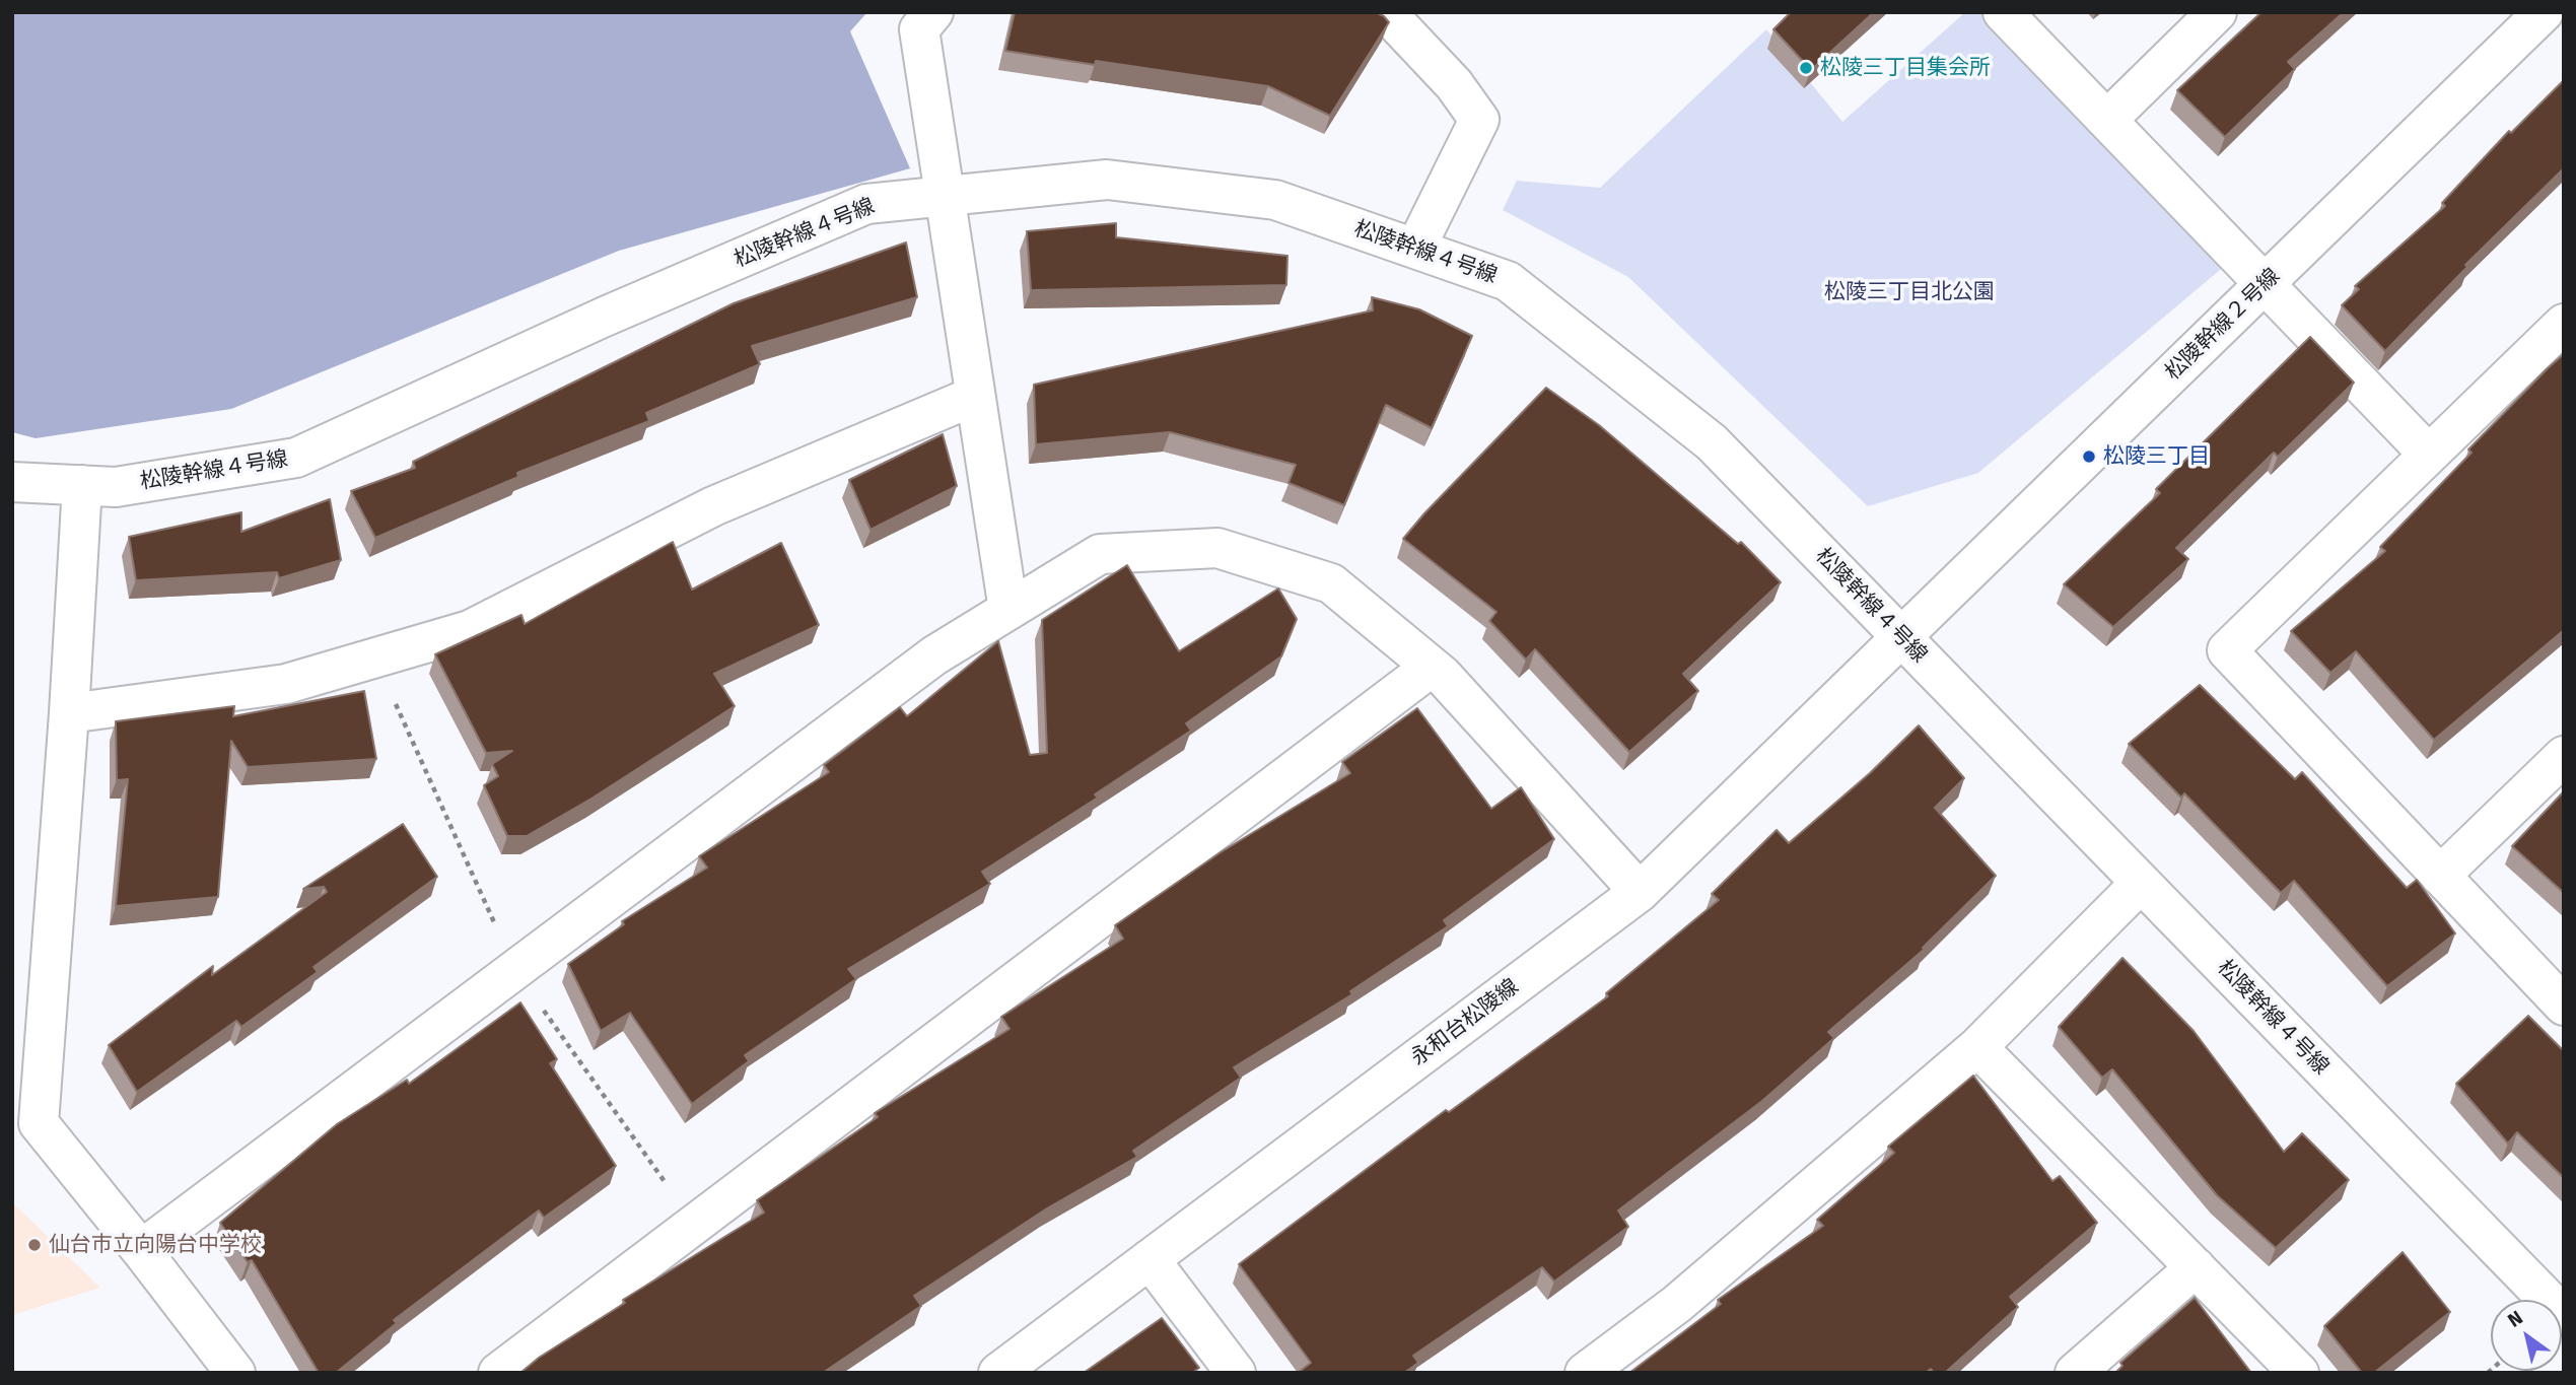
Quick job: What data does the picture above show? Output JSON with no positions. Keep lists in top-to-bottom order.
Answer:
{
  "streets": {
    "street": ["松陵幹線４号線", "松陵幹線２号線", "永和台松陵線"]
  },
  "crossings": [
    ["松陵幹線４号線", "松陵幹線２号線"],
    ["松陵幹線４号線", "永和台松陵線"],
    ["松陵幹線２号線", "永和台松陵線"]
  ],
  "parks": ["松陵三丁目北公園"],
  "places": ["松陵三丁目集会所", "松陵三丁目", "仙台市立向陽台中学校"],
  "north": "top left"
}
